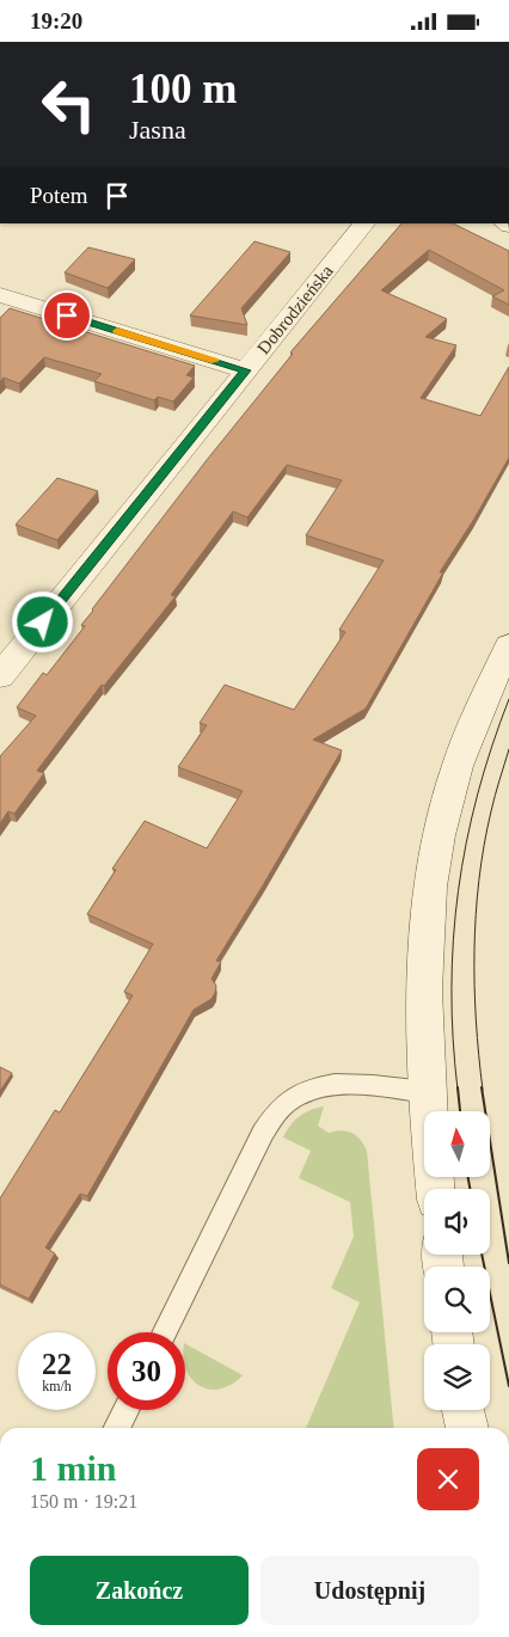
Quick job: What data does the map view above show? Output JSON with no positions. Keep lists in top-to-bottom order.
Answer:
{
  "streets": {
    "street": ["Dobrodzieńska"]
  },
  "north": "top",
  "page": {
    "status": "19:20",
    "turn": ["100 m", "Jasna"],
    "then": "Potem",
    "speed": "22 km/h",
    "limit": "30",
    "heading": ["1 min", "150 m · 19:21"],
    "buttons": ["Zakończ", "Udostępnij"]
  }
}
